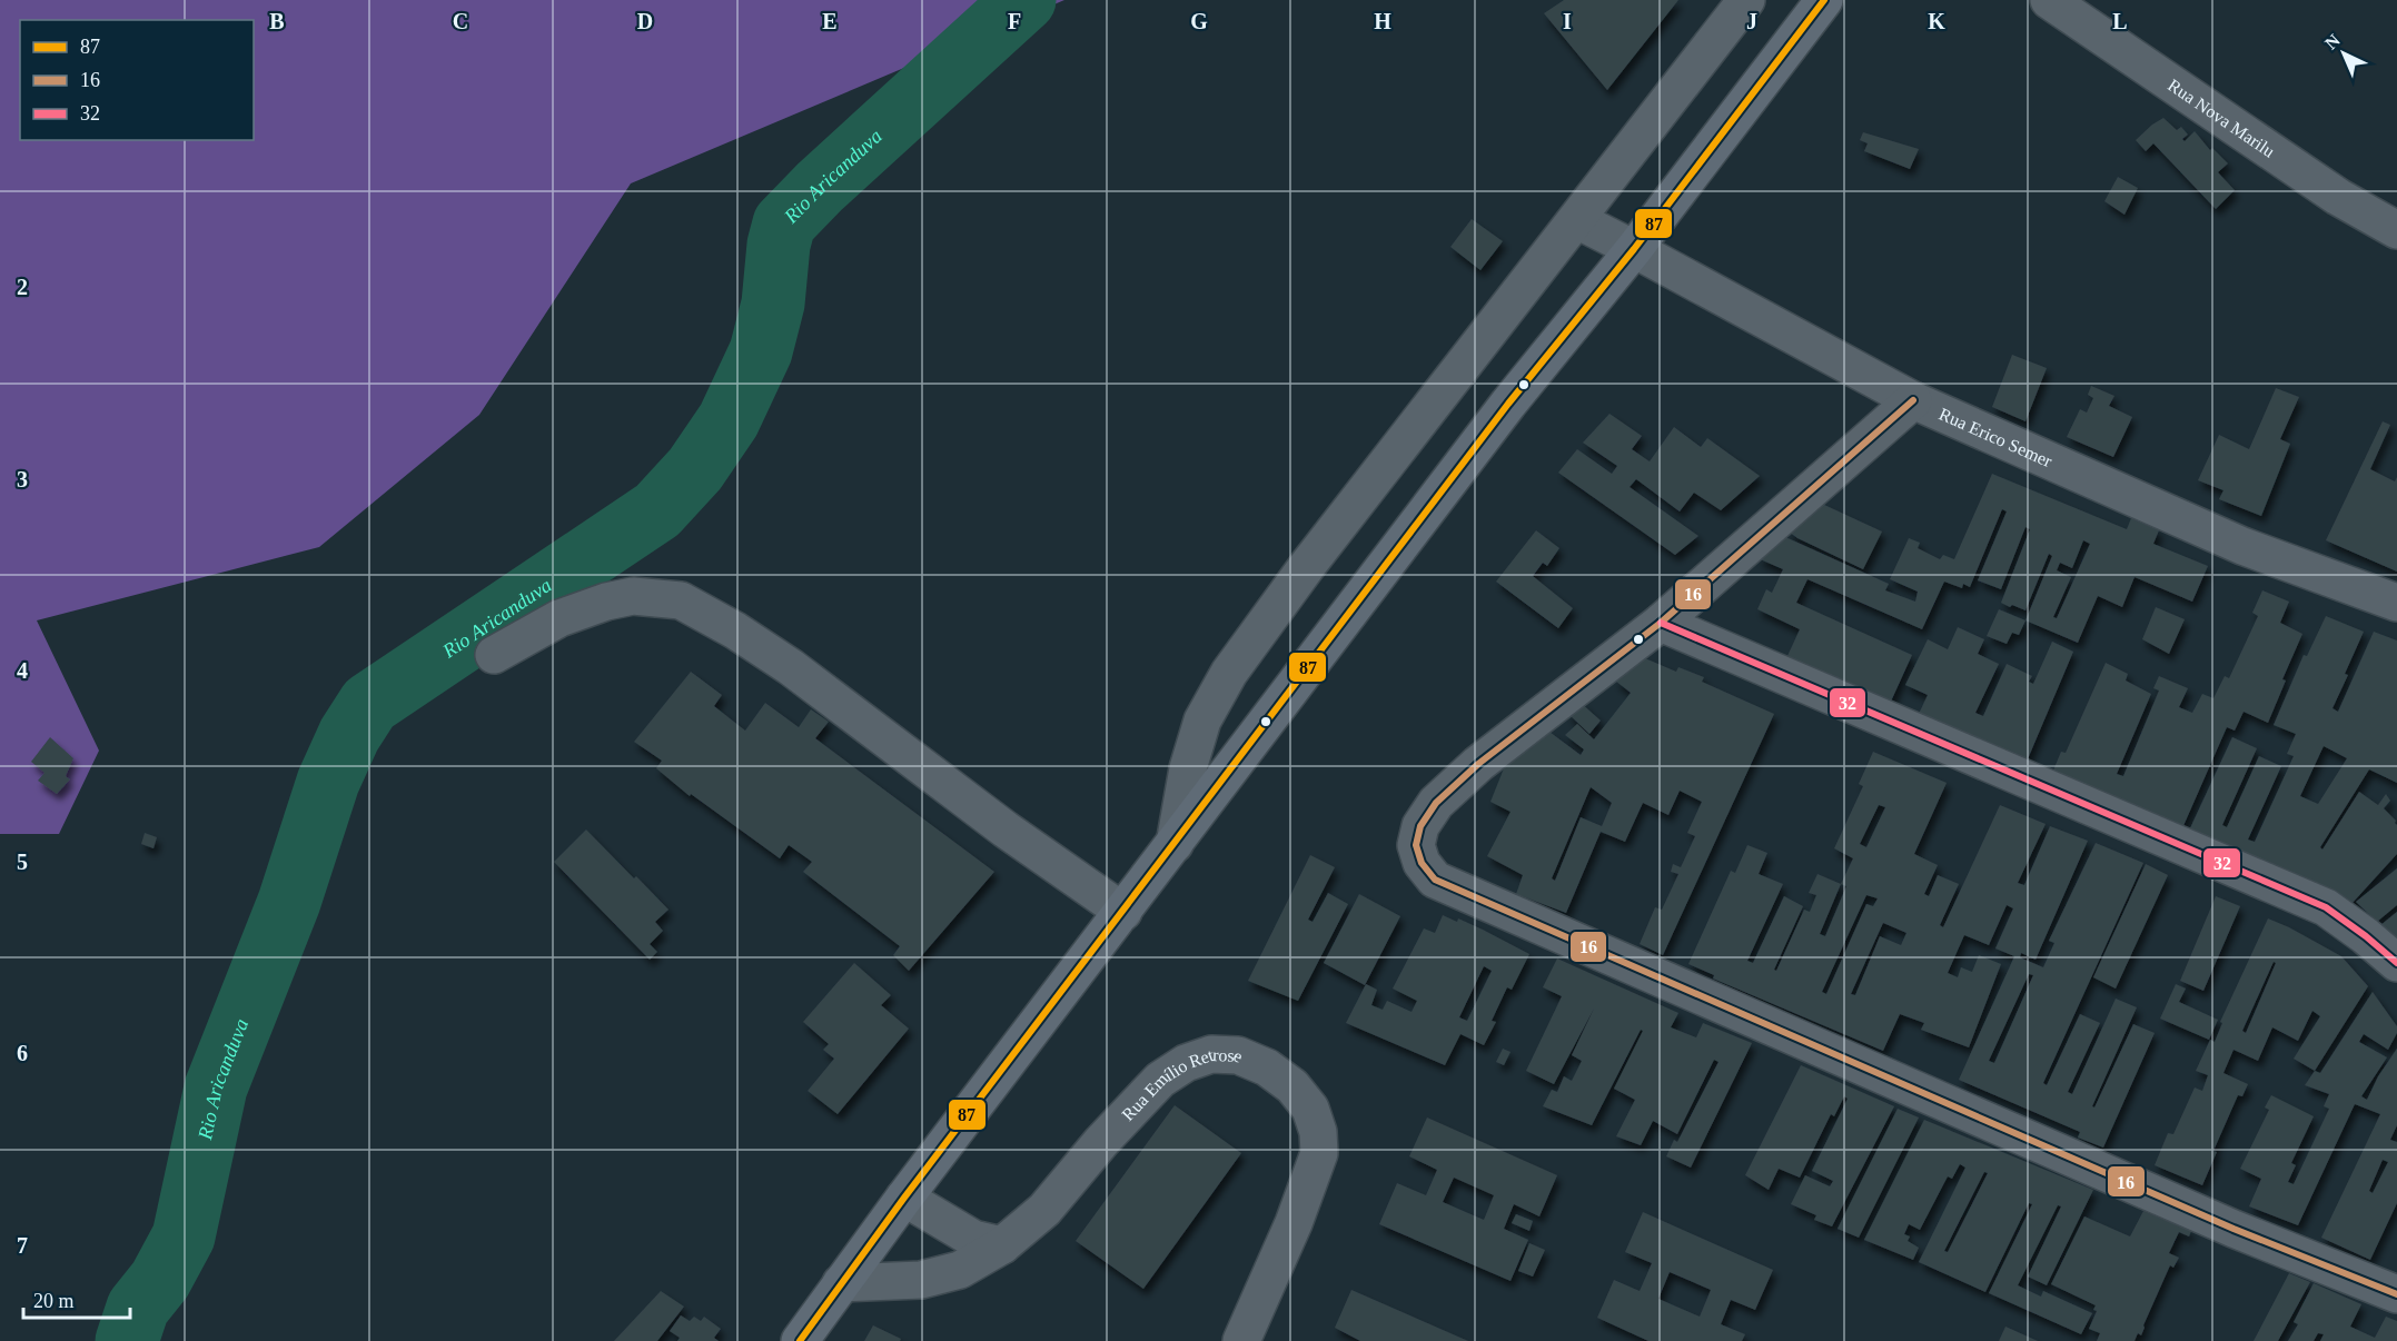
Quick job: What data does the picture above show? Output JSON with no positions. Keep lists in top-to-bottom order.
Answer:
{
  "streets": {
    "street": ["Rua Nova Marilu", "Rua Erico Semer", "Rua Emílio Retrose"]
  },
  "water": ["Rio Aricanduva"],
  "lines": ["transit line 87", "transit line 16", "transit line 32"],
  "legend": ["87", "16", "32"],
  "scale_bar": "20 m",
  "north": "top left",
  "grid": {
    "columns": [
      "B",
      "C",
      "D",
      "E",
      "F",
      "G",
      "H",
      "I",
      "J",
      "K",
      "L"
    ],
    "rows": [
      "2",
      "3",
      "4",
      "5",
      "6",
      "7"
    ]
  }
}
